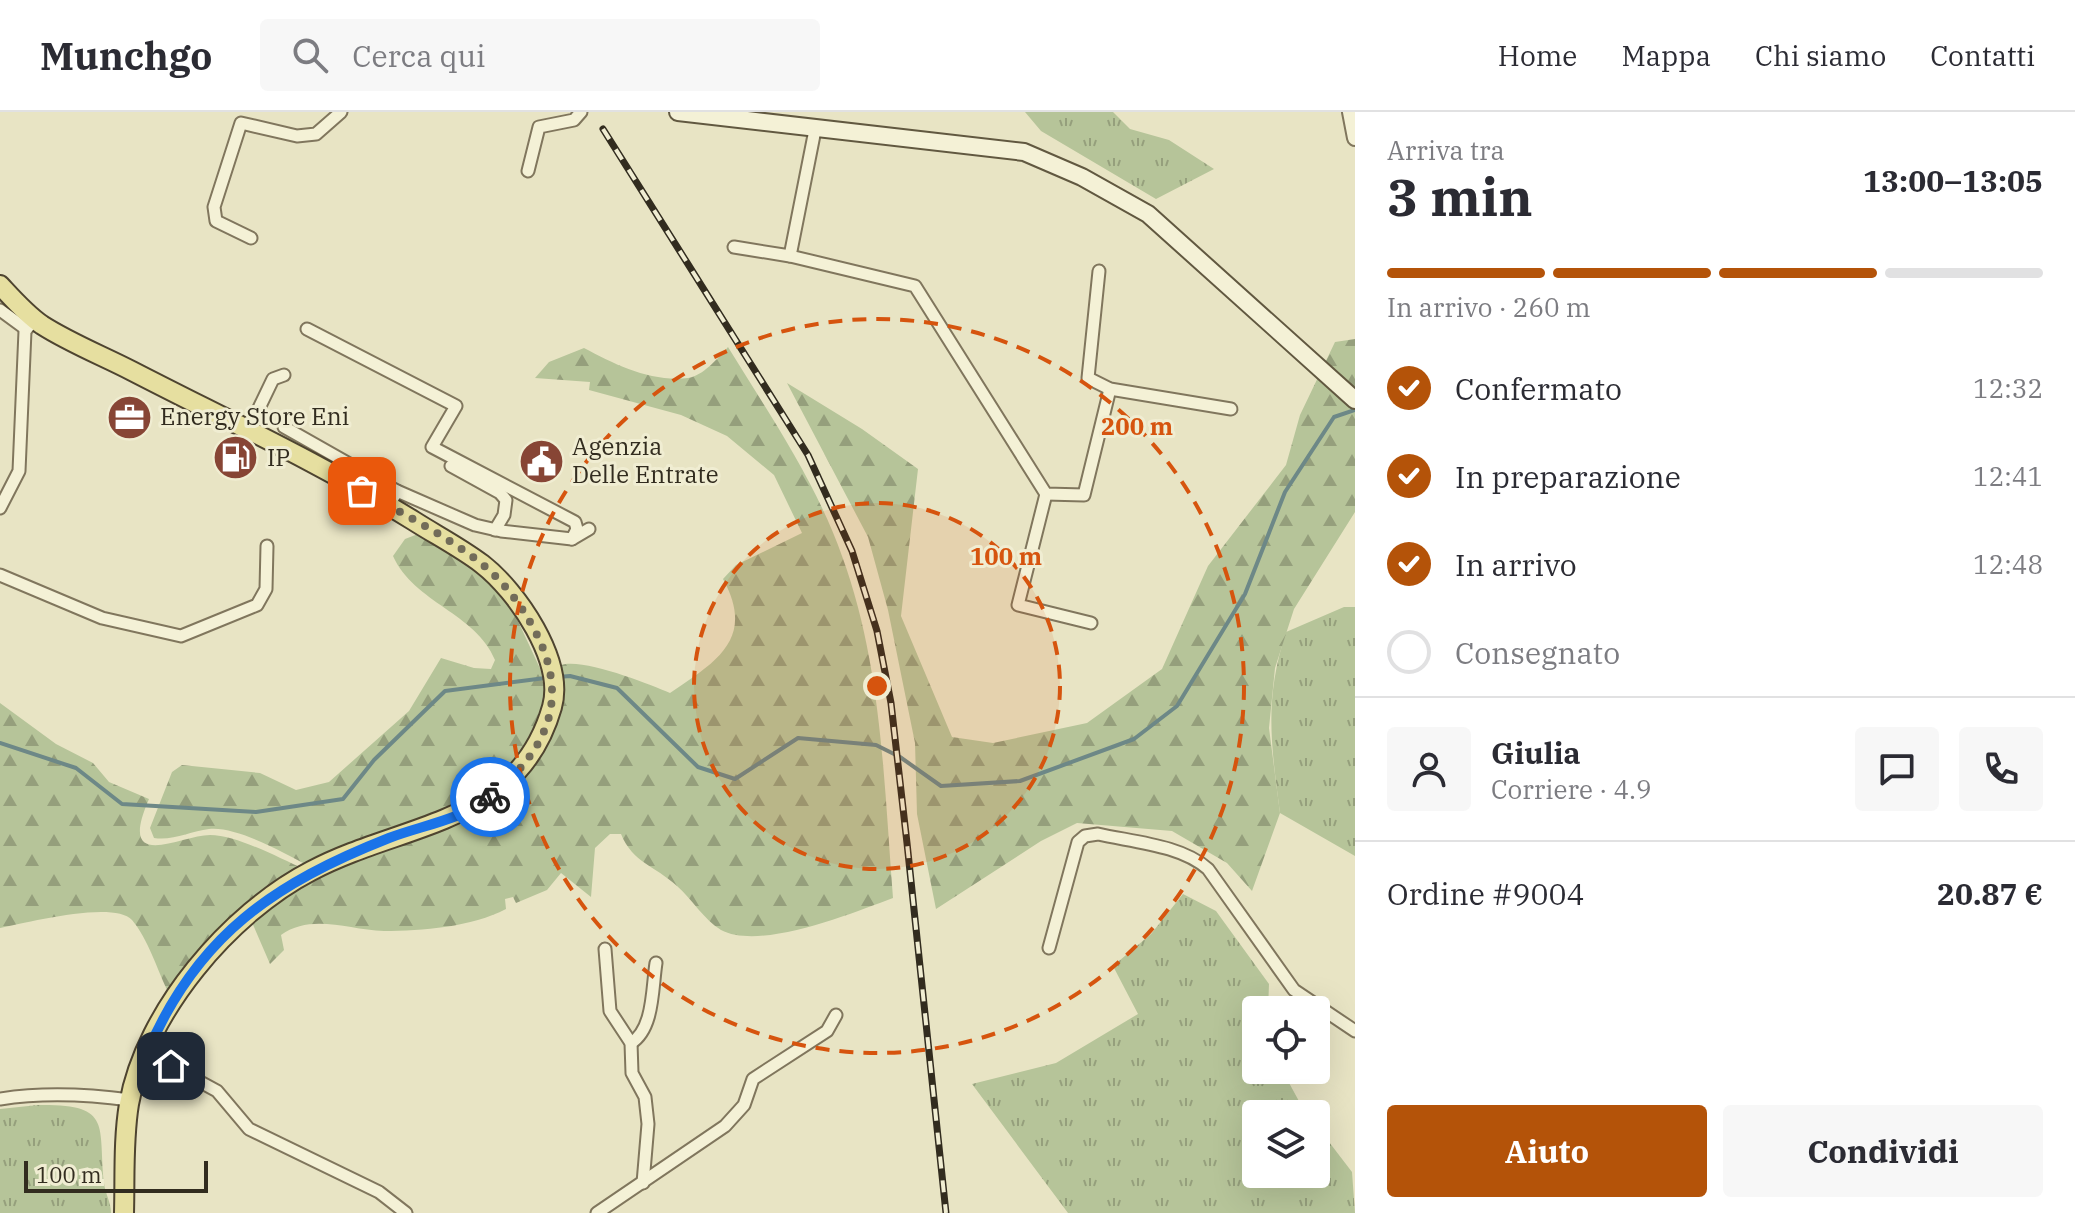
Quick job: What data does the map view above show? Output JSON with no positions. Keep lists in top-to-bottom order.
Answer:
{
  "places": {
    "office": ["Energy Store Eni"],
    "fuel station": ["IP"],
    "public building": ["Agenzia Delle Entrate"]
  },
  "scale_bar": "100 m",
  "page": {
    "header": "Munchgo",
    "search": "Cerca qui",
    "nav": [
      "Home",
      "Mappa",
      "Chi siamo",
      "Contatti"
    ],
    "heading": ["3 min", "Arriva tra", "13:00–13:05"],
    "panel": [
      "Giulia",
      "Corriere · 4.9",
      "Ordine #9004",
      "20.87 €"
    ],
    "bar": "In arrivo · 260 m",
    "list": [
      ["Confermato", "12:32"],
      ["In preparazione", "12:41"],
      ["In arrivo", "12:48"],
      "Consegnato"
    ],
    "buttons": ["Aiuto", "Condividi"],
    "scale": "100 m"
  },
  "rings": ["200 m", "100 m"]
}
